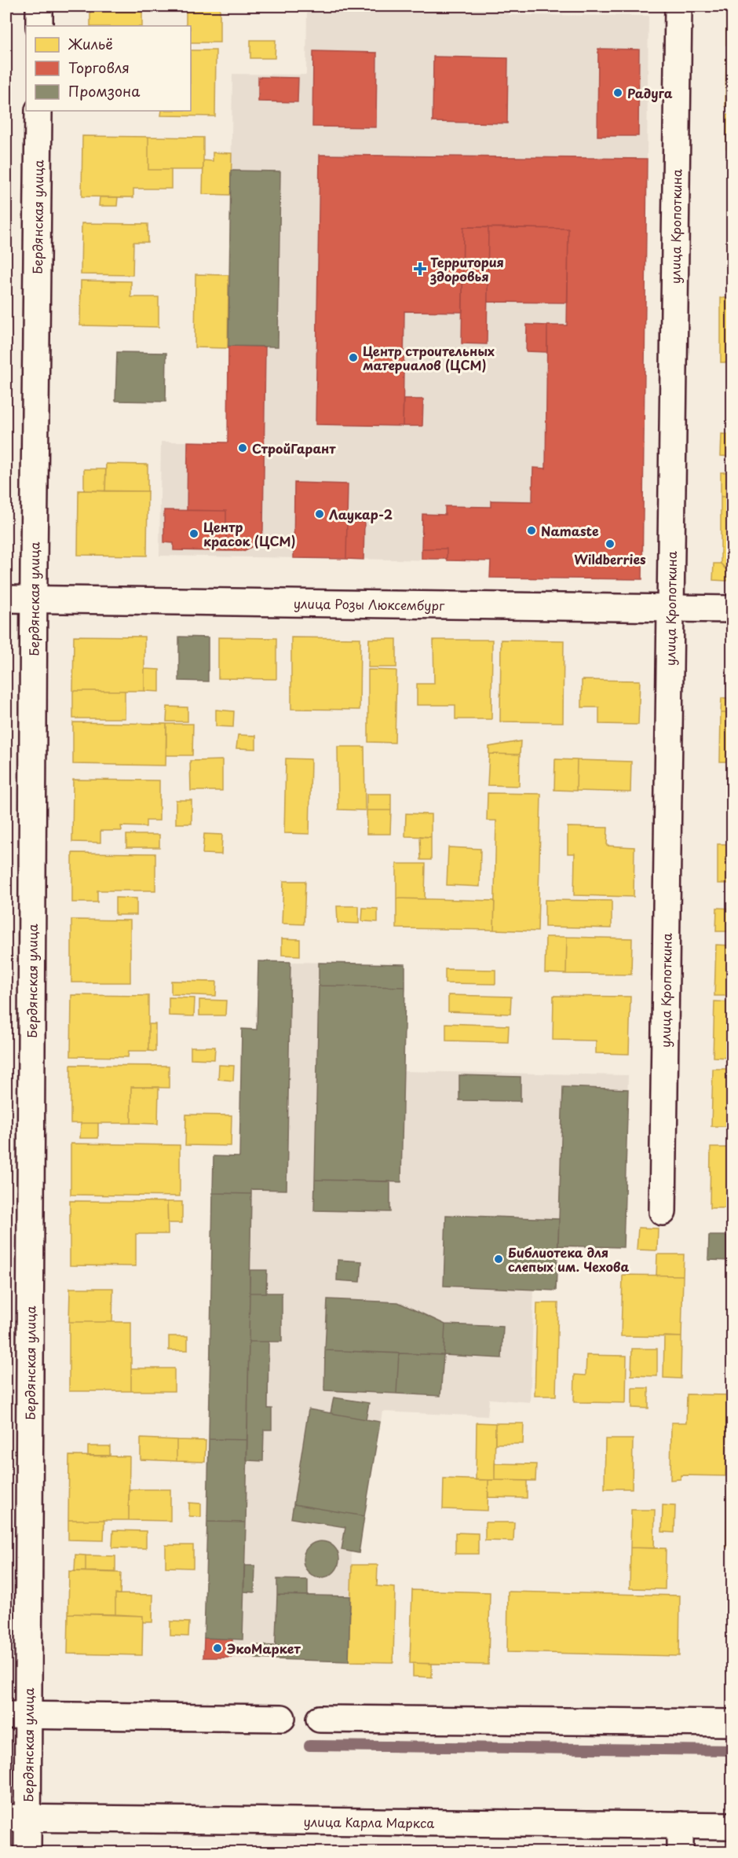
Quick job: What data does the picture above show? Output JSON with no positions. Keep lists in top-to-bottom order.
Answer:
{
  "streets": {
    "street": [
      "Бердянская улица",
      "улица Кропоткина",
      "улица Розы Люксембург",
      "улица Карла Маркса"
    ]
  },
  "crossings": [
    ["Бердянская улица", "улица Розы Люксембург"],
    ["Бердянская улица", "улица Карла Маркса"],
    ["улица Кропоткина", "улица Розы Люксембург"]
  ],
  "places": {
    "other": [
      "Радуга",
      "Центр строительных материалов (ЦСМ)",
      "СтройГарант",
      "Лаукар-2",
      "Namaste",
      "Центр красок (ЦСМ)",
      "Wildberries",
      "Библиотека для слепых им. Чехова",
      "ЭкоМаркет"
    ],
    "health": ["Территория здоровья"]
  },
  "legend": ["Жильё", "Торговля", "Промзона"]
}
